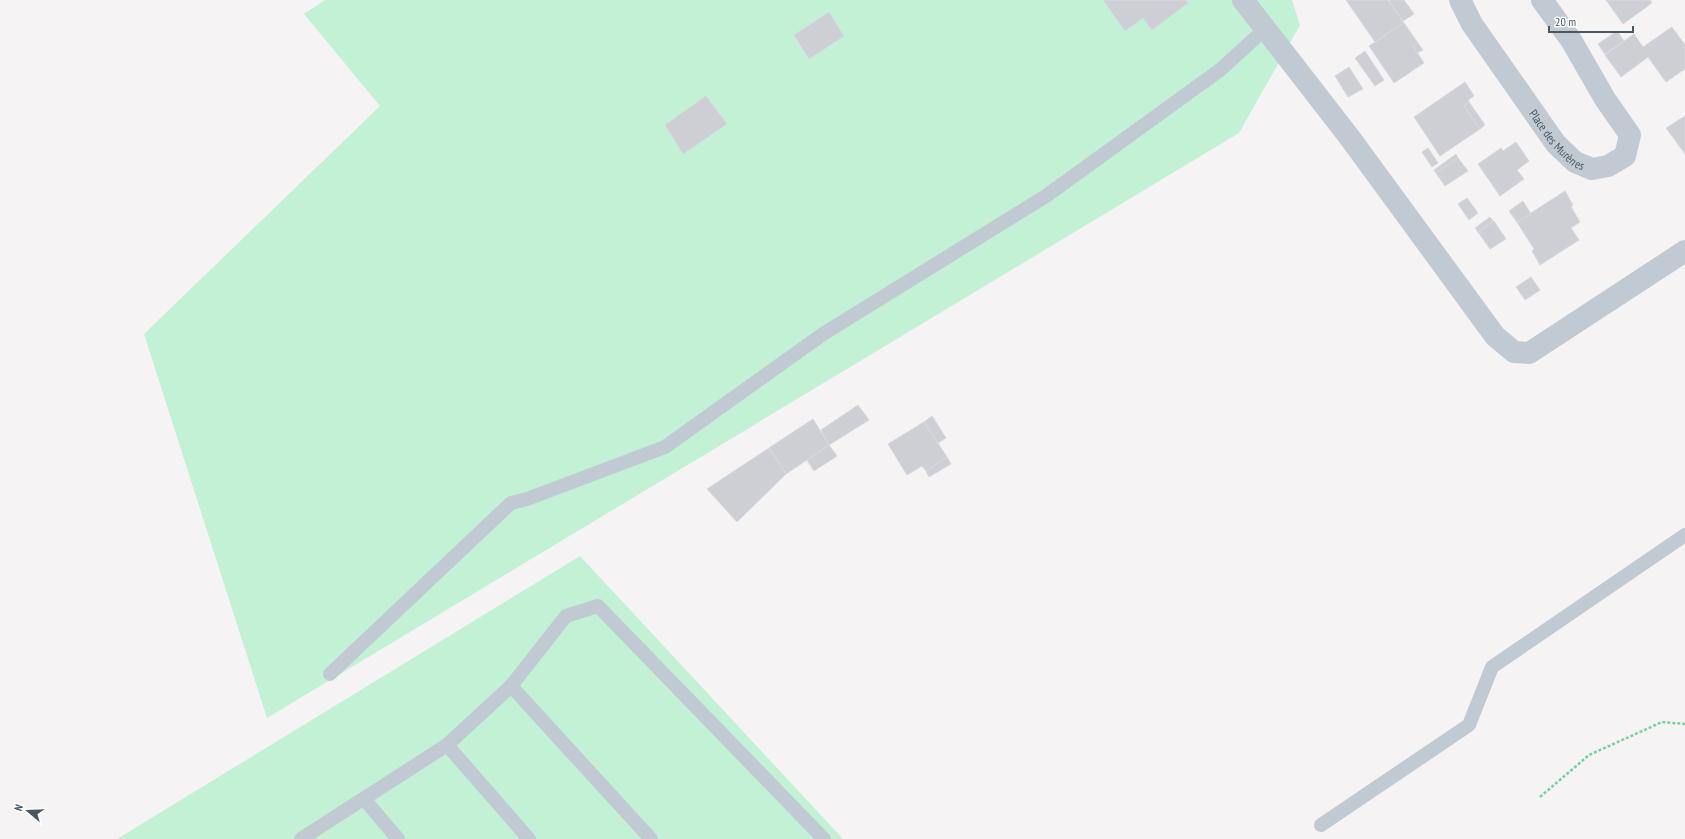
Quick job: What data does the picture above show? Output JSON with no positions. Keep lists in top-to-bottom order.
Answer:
{
  "streets": {
    "street": ["Place des Murènes"]
  },
  "scale_bar": "20 m",
  "north": "left"
}
